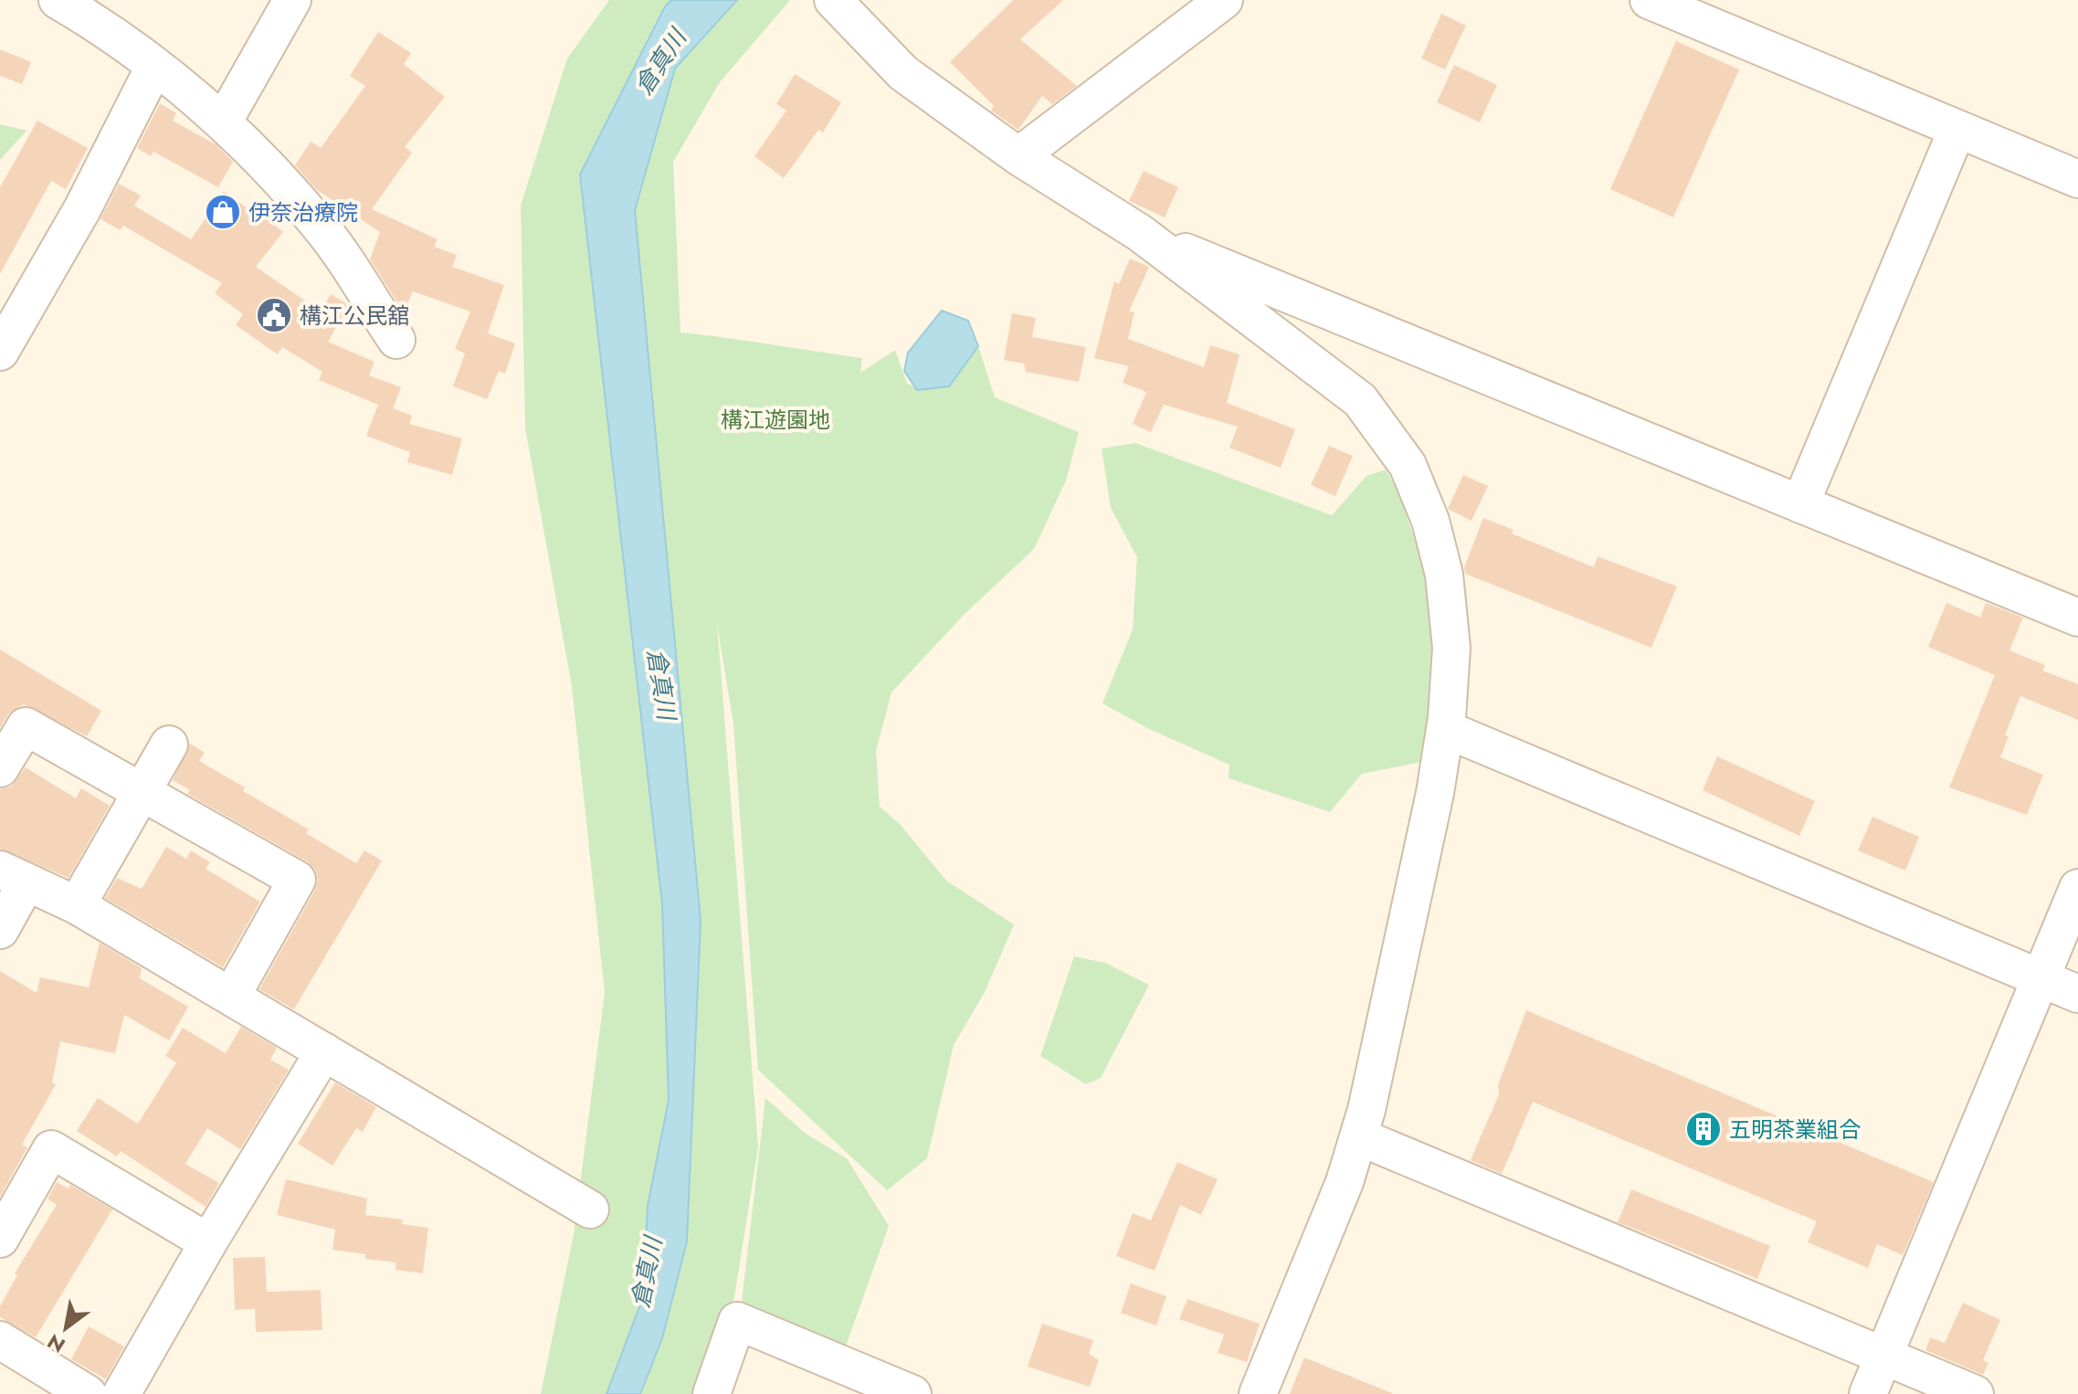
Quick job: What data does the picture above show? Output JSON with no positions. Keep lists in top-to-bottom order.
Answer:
{
  "water": ["倉真川"],
  "parks": ["構江遊園地"],
  "places": {
    "shop": ["伊奈治療院"],
    "public building": ["構江公民舘"],
    "building": ["五明茶業組合"]
  },
  "north": "bottom left"
}
